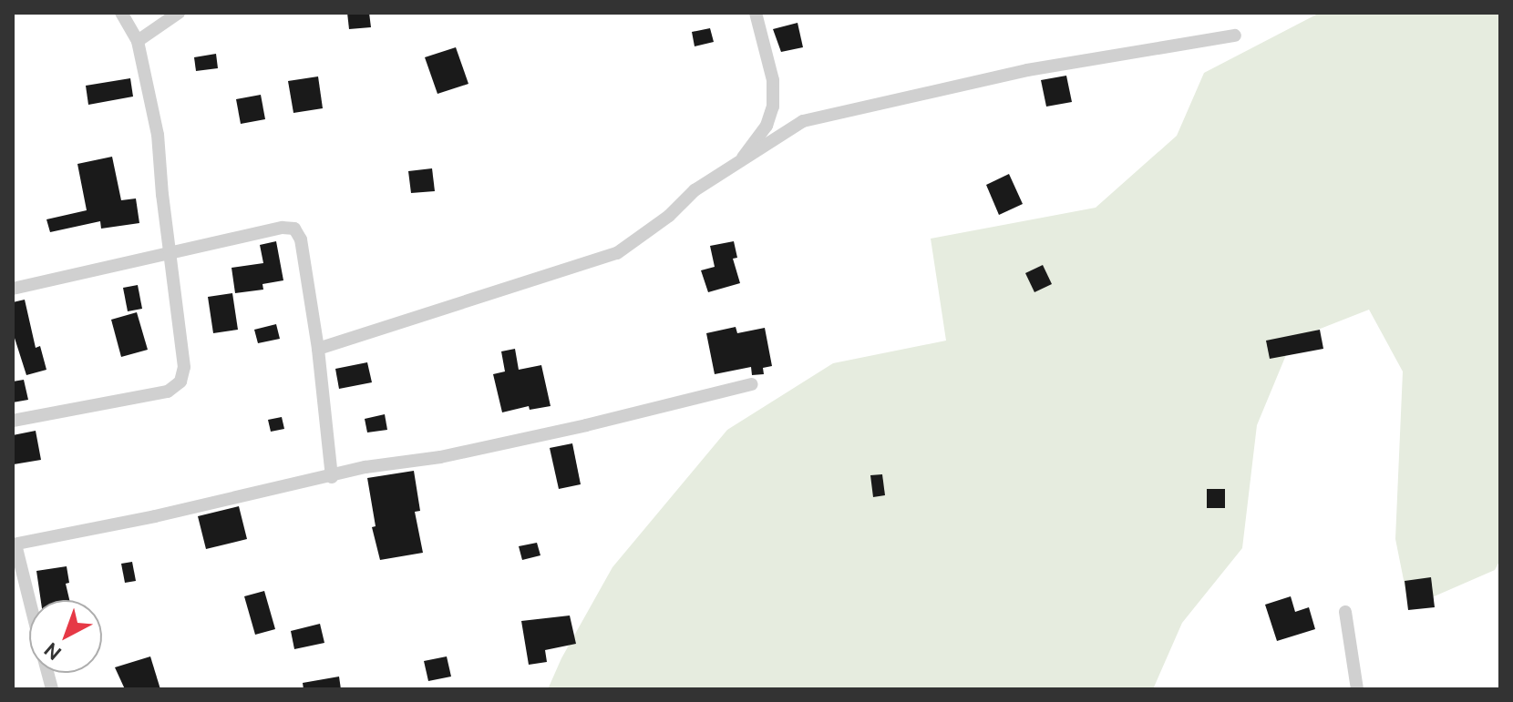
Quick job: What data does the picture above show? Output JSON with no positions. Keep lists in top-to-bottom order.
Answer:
{
  "north": "bottom left"
}
